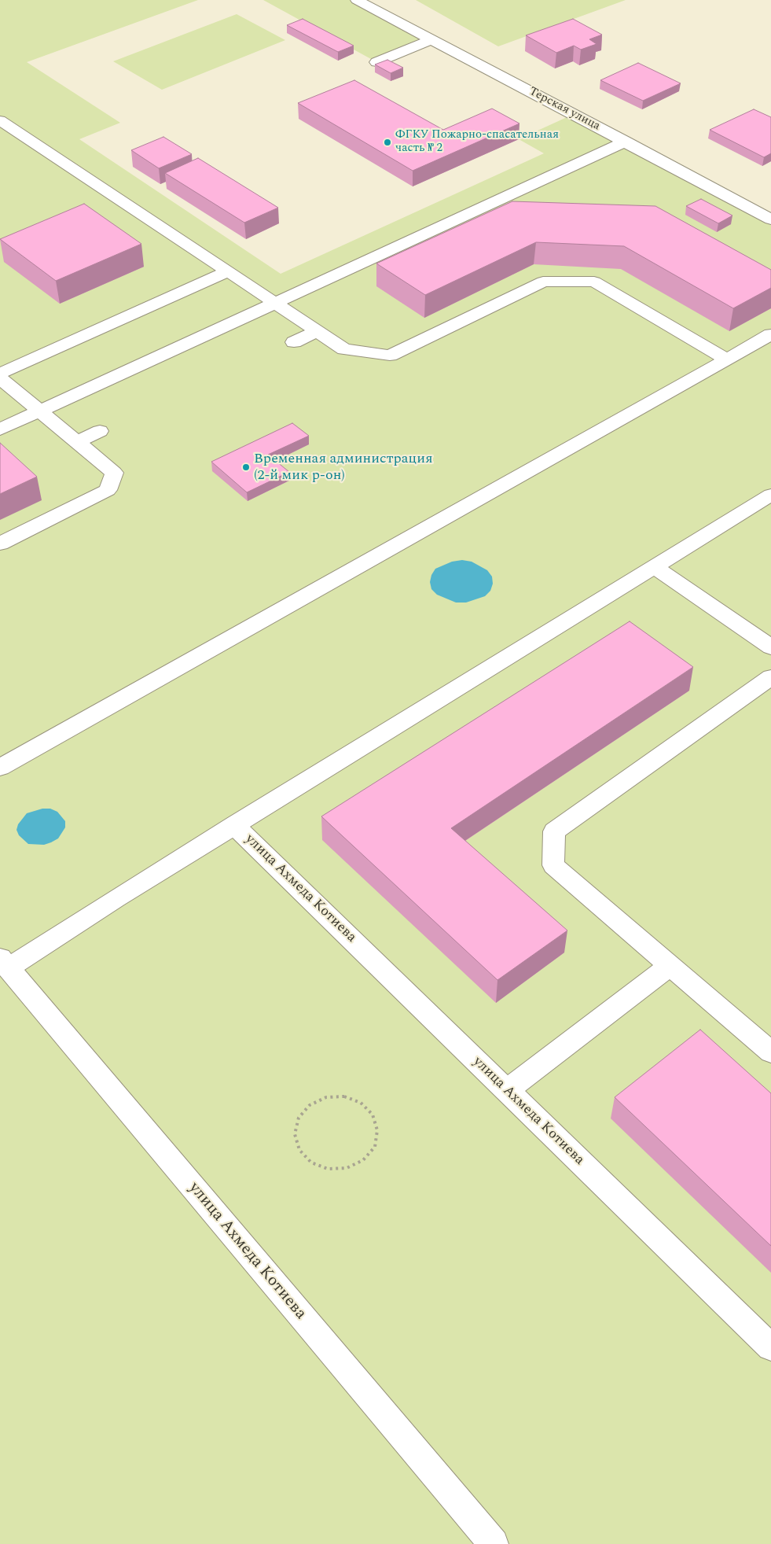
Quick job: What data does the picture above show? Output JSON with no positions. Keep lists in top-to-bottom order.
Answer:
{
  "streets": {
    "street": ["Терская улица", "улица Ахмеда Котиева"]
  },
  "places": ["ФГКУ Пожарно-спасательная часть № 2", "Временная администрация (2-й мик р-он)"]
}
